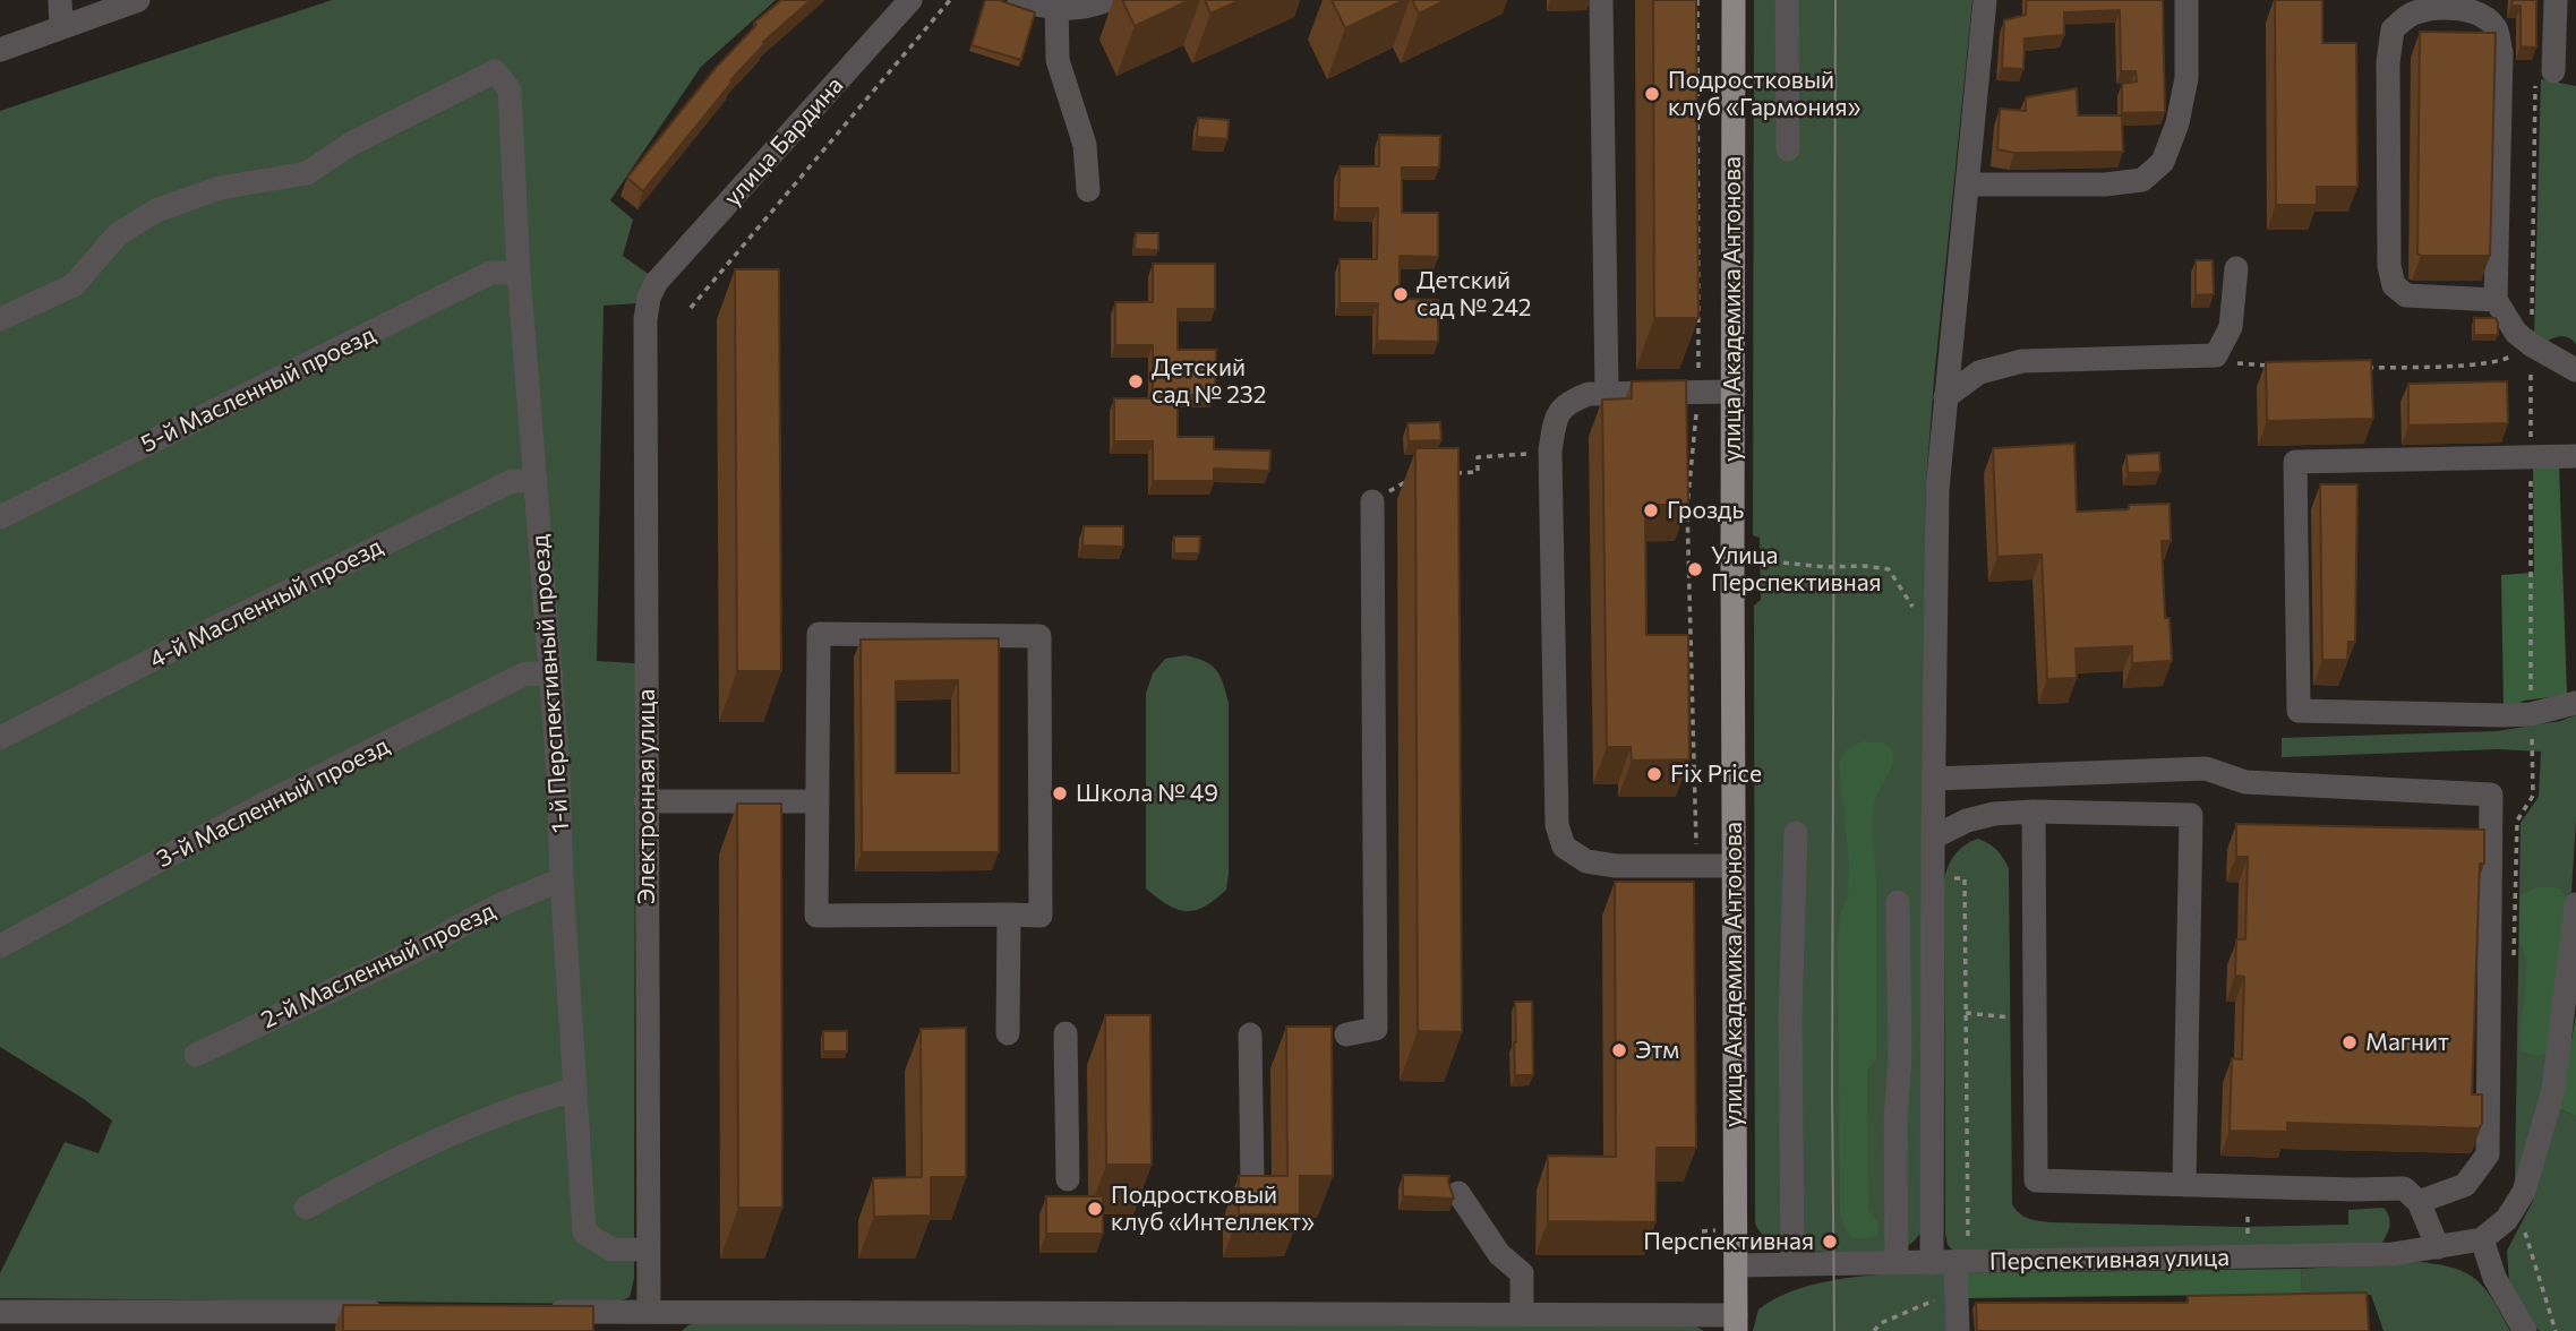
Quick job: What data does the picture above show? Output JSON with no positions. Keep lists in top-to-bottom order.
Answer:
{
  "streets": {
    "main road": ["улица Академика Антонова"],
    "street": [
      "улица Бардина",
      "5-й Масленный проезд",
      "4-й Масленный проезд",
      "1-й Перспективный проезд",
      "Электронная улица",
      "3-й Масленный проезд",
      "2-й Масленный проезд",
      "Перспективная улица"
    ]
  },
  "crossings": [
    ["улица Бардина", "Электронная улица"],
    ["улица Академика Антонова", "Перспективная улица"],
    ["5-й Масленный проезд", "1-й Перспективный проезд"],
    ["4-й Масленный проезд", "1-й Перспективный проезд"],
    ["1-й Перспективный проезд", "Электронная улица"],
    ["1-й Перспективный проезд", "3-й Масленный проезд"],
    ["1-й Перспективный проезд", "2-й Масленный проезд"]
  ],
  "places": [
    "Подростковый клуб «Гармония»",
    "Детский сад № 242",
    "Детский сад № 232",
    "Гроздь",
    "Улица Перспективная",
    "Fix Price",
    "Школа № 49",
    "Магнит",
    "Этм",
    "Подростковый клуб «Интеллект»",
    "Перспективная"
  ]
}
